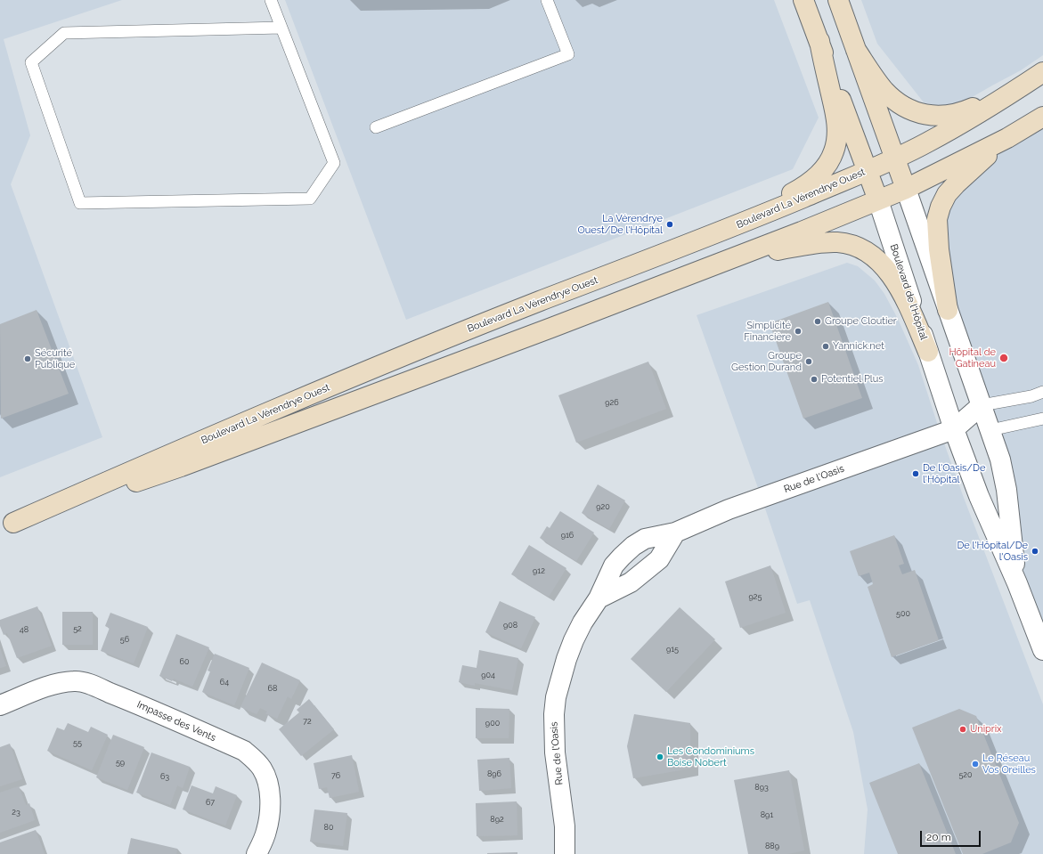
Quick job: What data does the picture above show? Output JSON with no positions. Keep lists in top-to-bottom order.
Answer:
{
  "streets": {
    "main road": ["Boulevard La Vérendrye Ouest", "Boulevard de l'Hôpital"],
    "street": ["Rue de l'Oasis", "Impasse des Vents"]
  },
  "crossings": [
    ["Boulevard La Vérendrye Ouest", "Boulevard de l'Hôpital"],
    ["Boulevard de l'Hôpital", "Rue de l'Oasis"]
  ],
  "places": [
    "La Vérendrye Ouest/De l'Hôpital",
    "Groupe Cloutier",
    "Simplicité Financière",
    "Yannick.net",
    "Hôpital de Gatineau",
    "Sécurité Publique",
    "Groupe Gestion Durand",
    "Potentiel Plus",
    "De l'Oasis/De l'Hôpital",
    "De l'Hôpital/De l'Oasis",
    "Uniprix",
    "Les Condominiums Boise Nobert",
    "Le Réseau Vos Oreilles"
  ],
  "house_numbers": [
    "926",
    "920",
    "916",
    "912",
    "925",
    "500",
    "908",
    "52",
    "48",
    "56",
    "915",
    "60",
    "904",
    "64",
    "68",
    "72",
    "900",
    "55",
    "59",
    "896",
    "520",
    "76",
    "63",
    "893",
    "67",
    "23",
    "891",
    "892",
    "80",
    "889"
  ],
  "scale_bar": "20 m"
}
